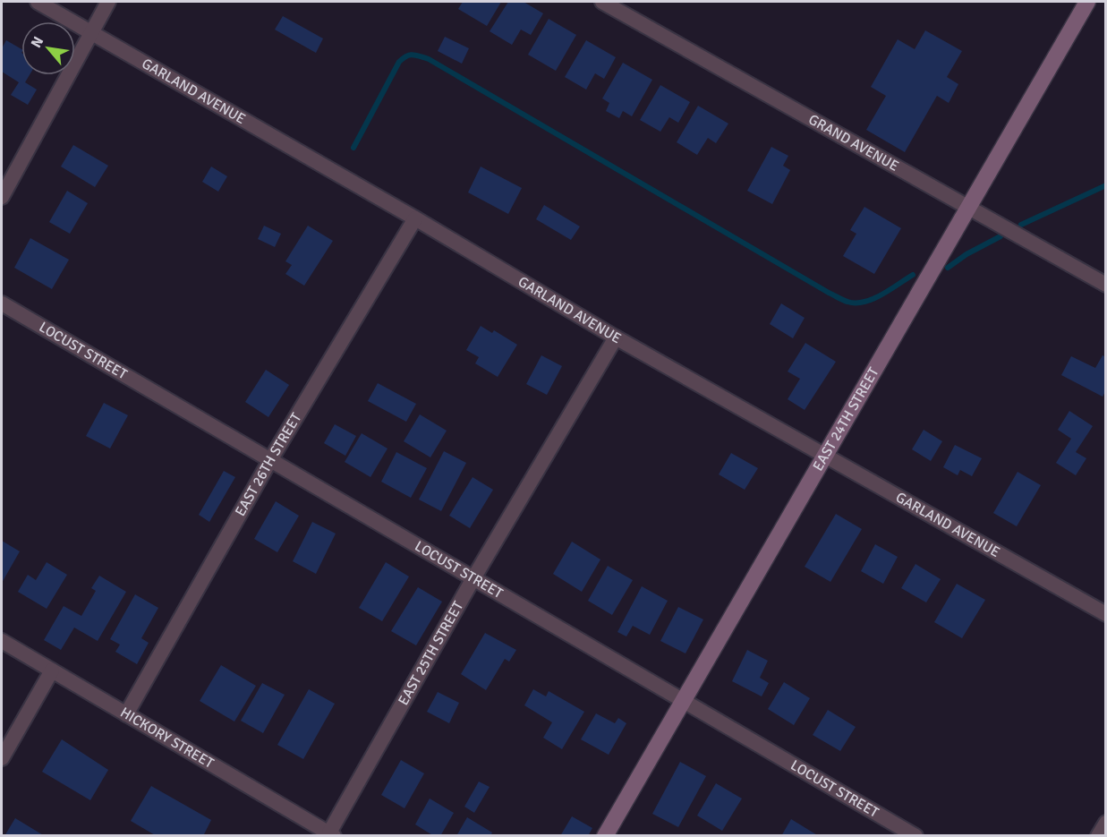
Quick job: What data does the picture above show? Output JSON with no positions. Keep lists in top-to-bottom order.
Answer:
{
  "streets": {
    "main road": ["EAST 24TH STREET"],
    "street": [
      "GARLAND AVENUE",
      "GRAND AVENUE",
      "LOCUST STREET",
      "EAST 26TH STREET",
      "EAST 25TH STREET",
      "HICKORY STREET"
    ]
  },
  "crossings": [
    ["GARLAND AVENUE", "EAST 24TH STREET"],
    ["GARLAND AVENUE", "EAST 26TH STREET"],
    ["GARLAND AVENUE", "EAST 25TH STREET"],
    ["GRAND AVENUE", "EAST 24TH STREET"],
    ["LOCUST STREET", "EAST 24TH STREET"],
    ["LOCUST STREET", "EAST 26TH STREET"],
    ["LOCUST STREET", "EAST 25TH STREET"],
    ["EAST 26TH STREET", "HICKORY STREET"],
    ["EAST 25TH STREET", "HICKORY STREET"]
  ],
  "north": "top left"
}
